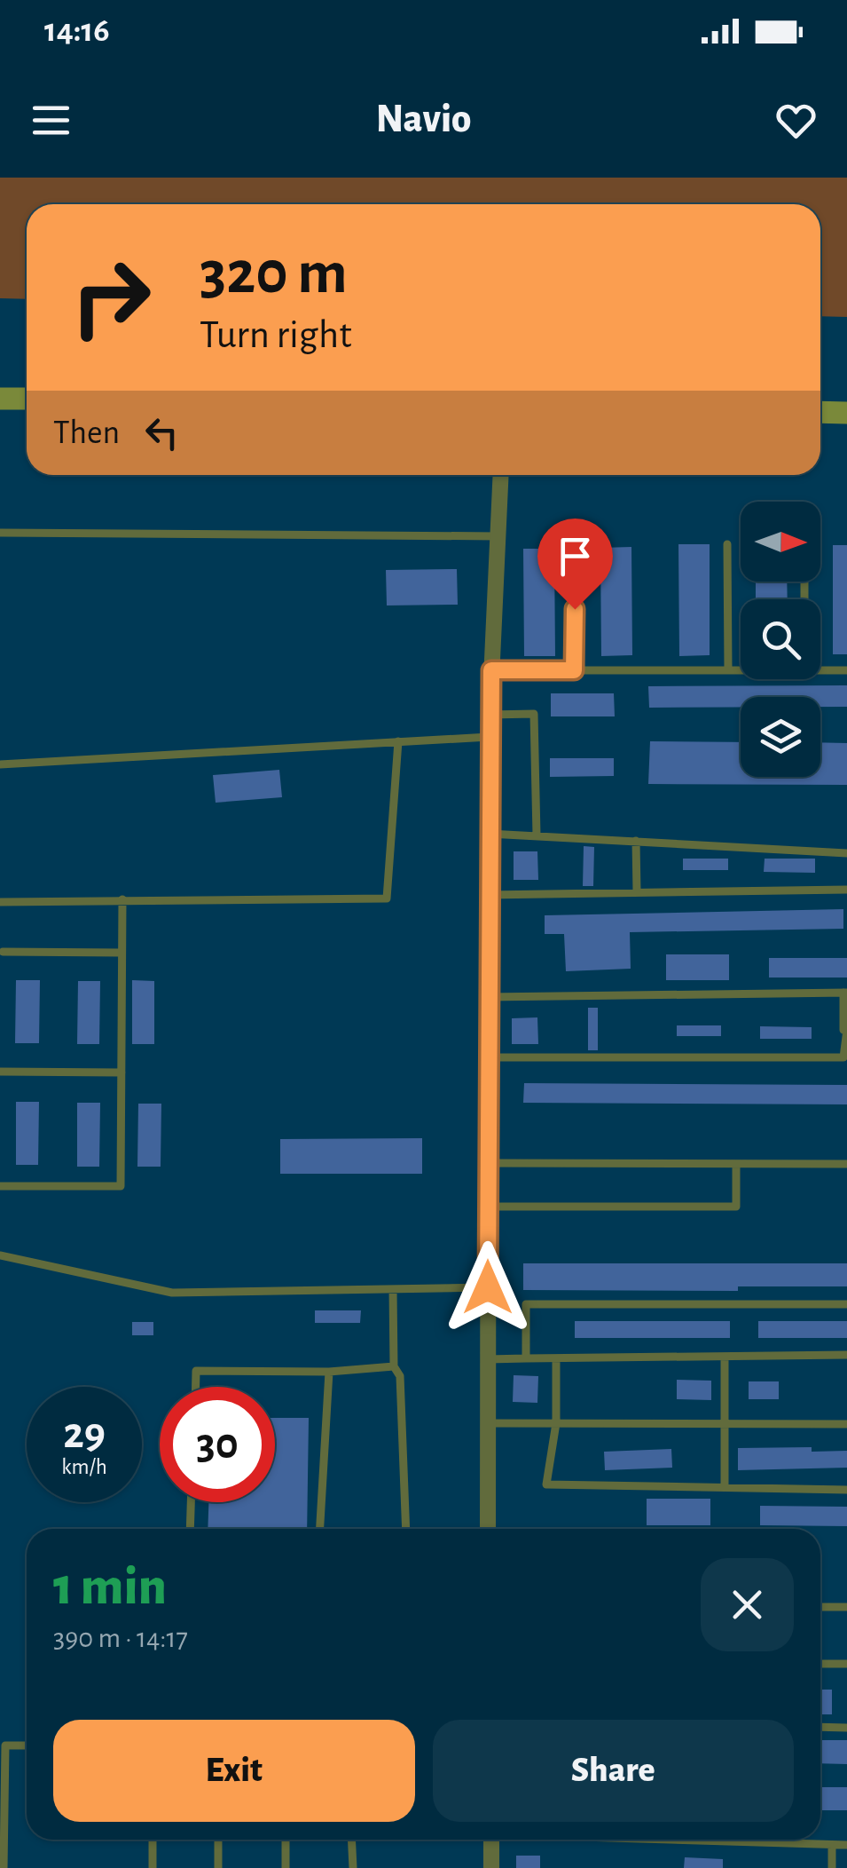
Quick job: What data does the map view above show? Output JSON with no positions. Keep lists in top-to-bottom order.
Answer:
{
  "north": "right",
  "page": {
    "status": "14:16",
    "header": "Navio",
    "turn": ["320 m", "Turn right"],
    "then": "Then",
    "speed": "29 km/h",
    "limit": "30",
    "heading": ["1 min", "390 m · 14:17"],
    "buttons": ["Exit", "Share"]
  }
}
